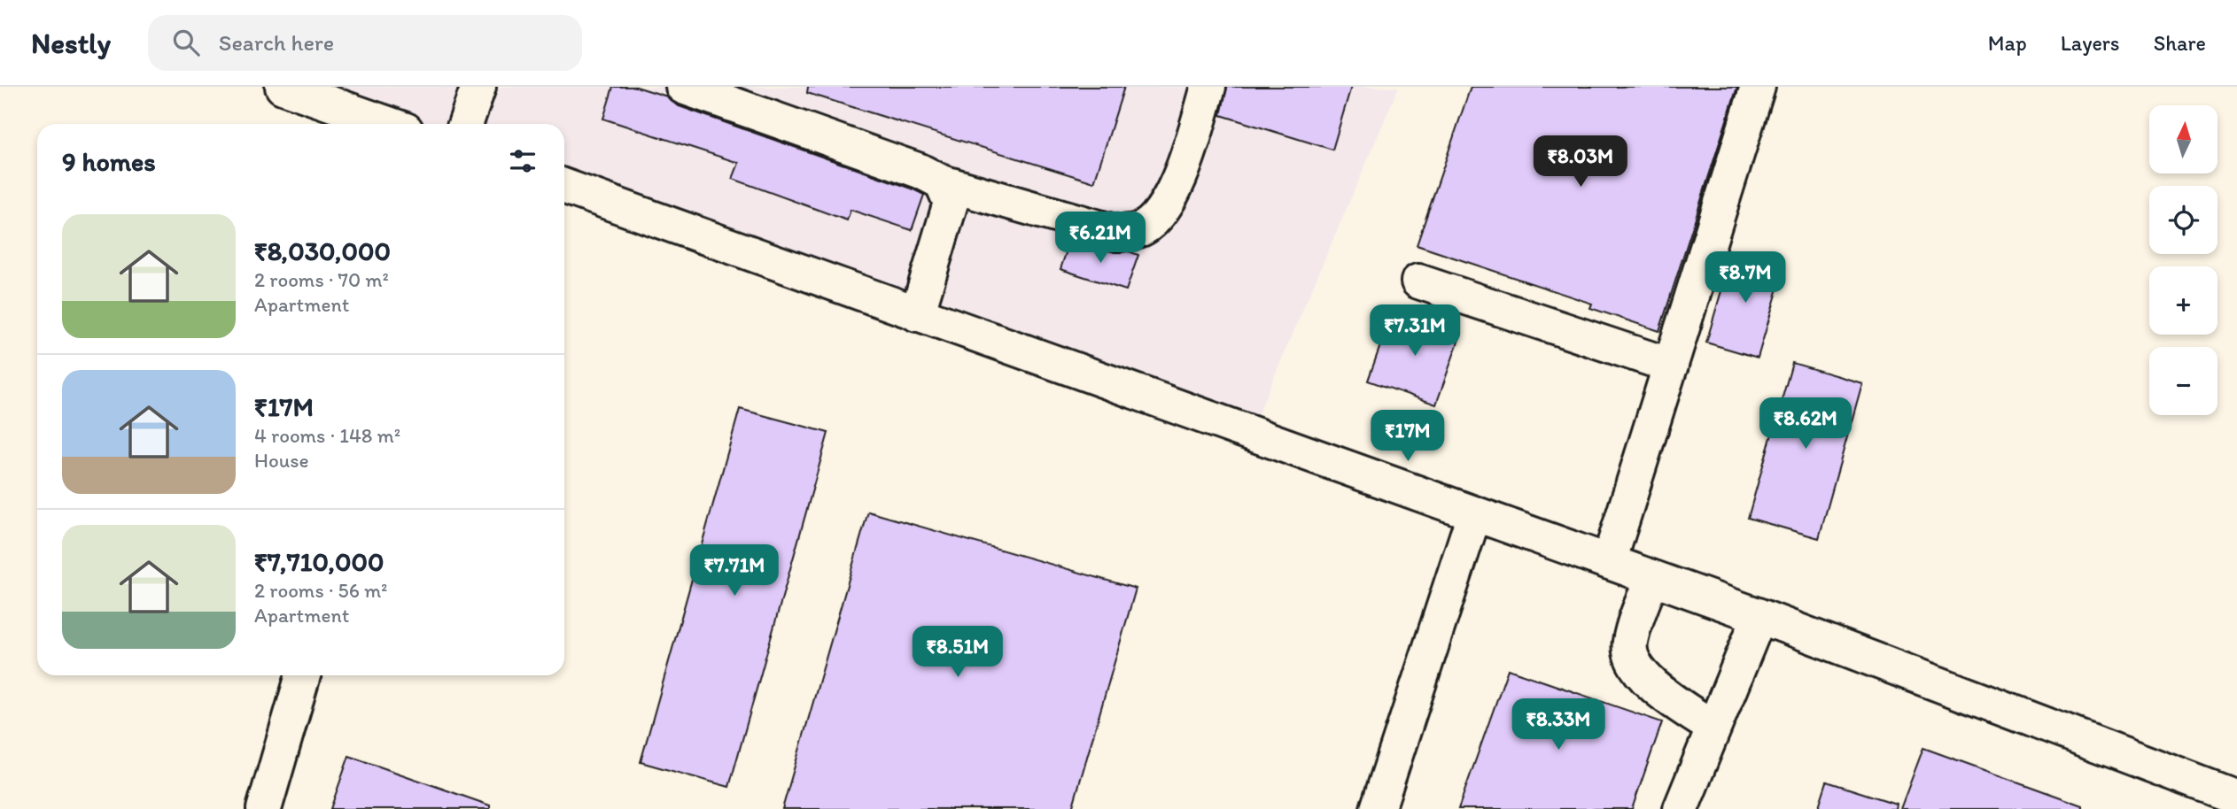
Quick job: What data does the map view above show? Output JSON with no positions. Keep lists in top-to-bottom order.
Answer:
{
  "north": "top",
  "page": {
    "header": "Nestly",
    "search": "Search here",
    "nav": ["Map", "Layers", "Share"],
    "map_buttons": ["+", "−"],
    "heading": "9 homes",
    "price": [
      "₹8.03M",
      "₹6.21M",
      "₹8.7M",
      "₹7.31M",
      "₹8.62M",
      "₹17M",
      "₹7.71M",
      "₹8.51M",
      "₹8.33M"
    ],
    "list": [
      {
        "name": "₹8,030,000",
        "note": "2 rooms · 70 m² · Apartment"
      },
      {
        "name": "₹17M",
        "note": "4 rooms · 148 m² · House"
      },
      {
        "name": "₹7,710,000",
        "note": "2 rooms · 56 m² · Apartment"
      }
    ]
  }
}
